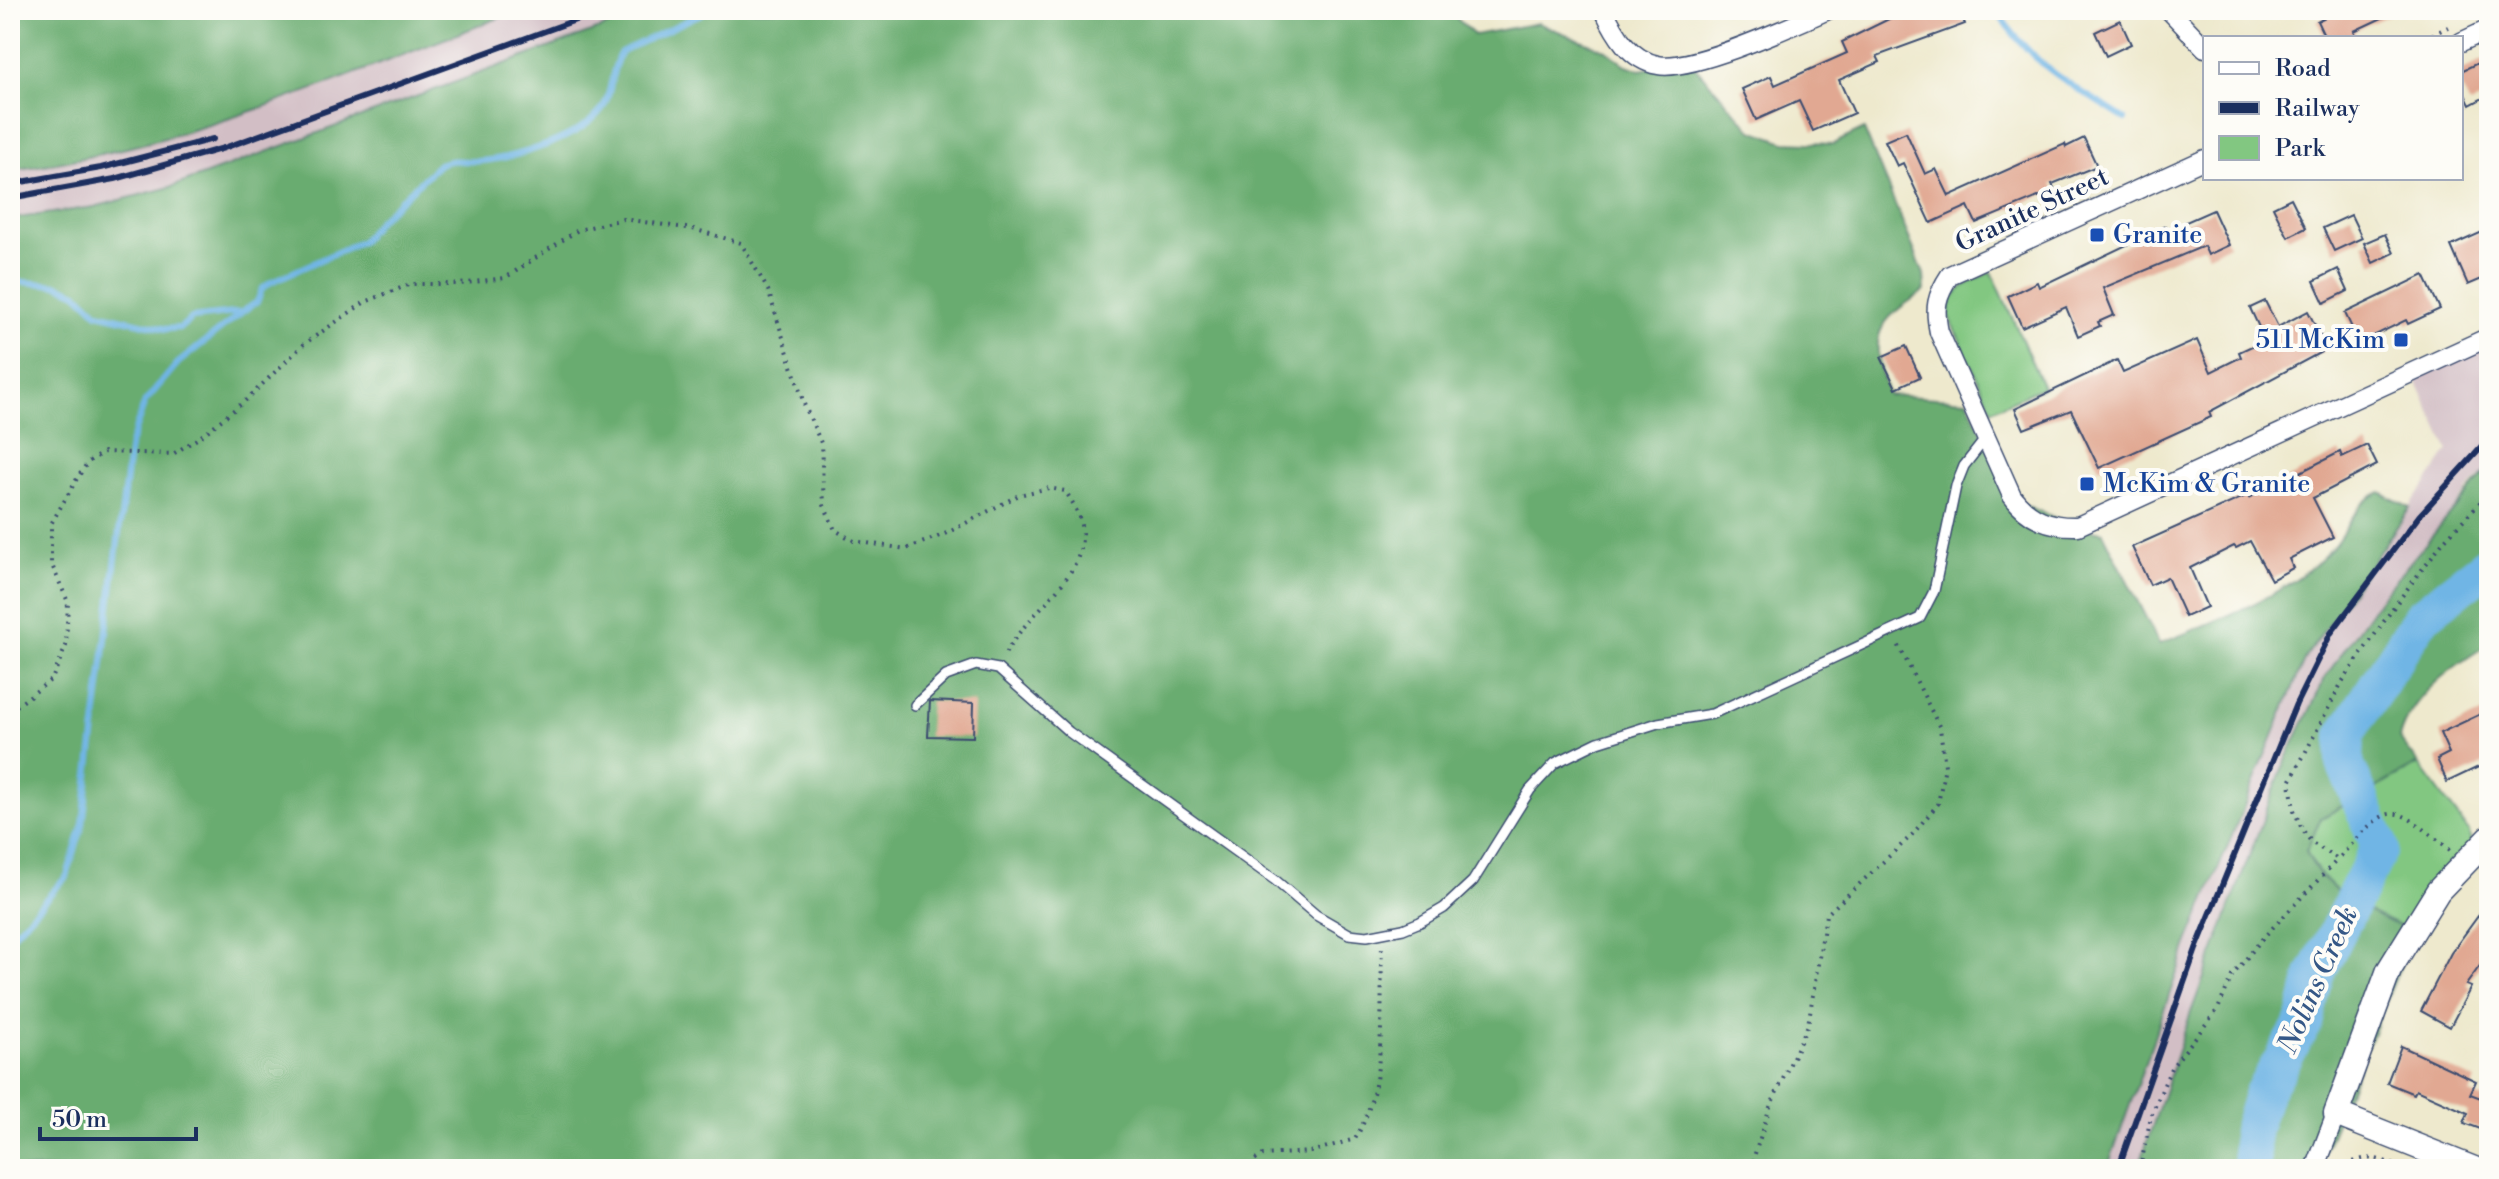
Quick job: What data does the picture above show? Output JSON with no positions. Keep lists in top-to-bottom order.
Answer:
{
  "streets": {
    "street": ["Granite Street"]
  },
  "water": ["Nolins Creek"],
  "places": {
    "transit": ["Granite", "511 McKim", "McKim & Granite"]
  },
  "legend": ["Road", "Railway", "Park"],
  "scale_bar": "50 m"
}
